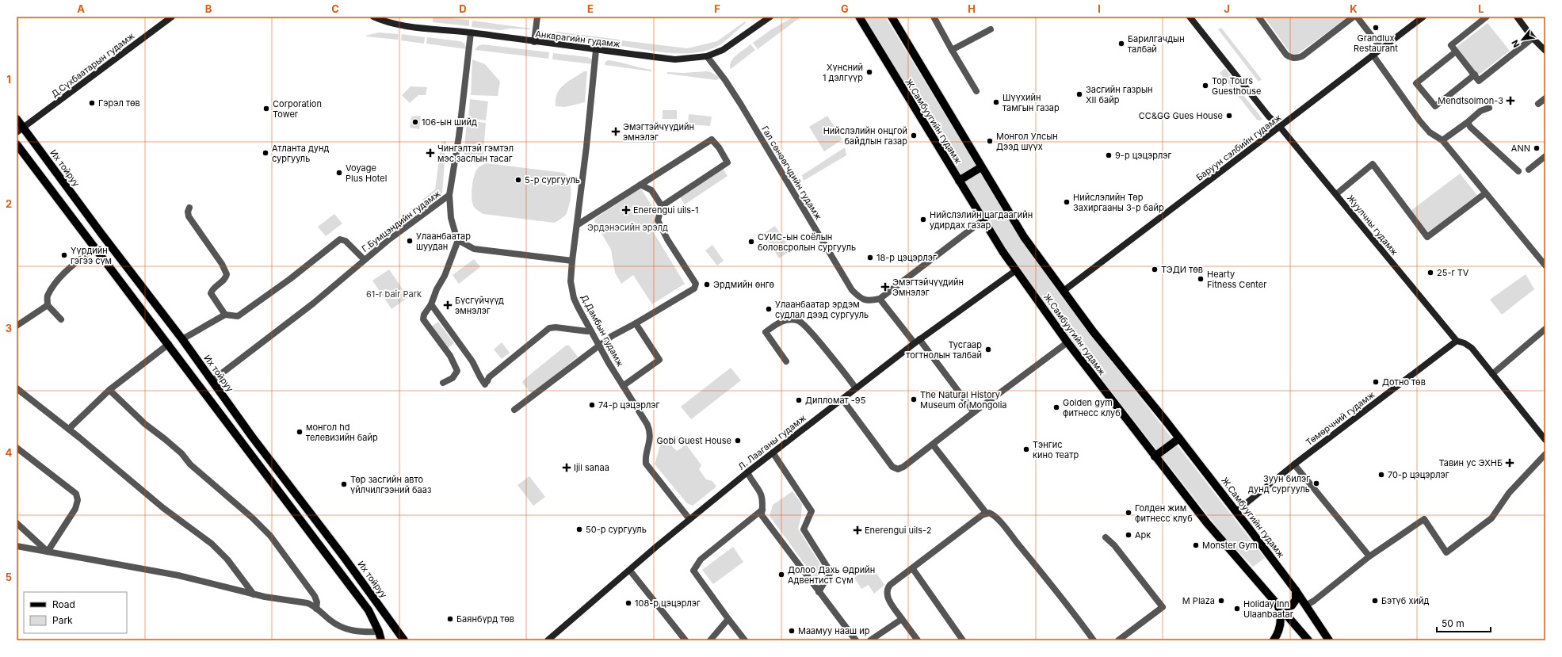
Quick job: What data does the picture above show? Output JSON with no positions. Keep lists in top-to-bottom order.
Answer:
{
  "streets": {
    "main road": [
      "Анкарагийн гудамж",
      "Д.Сүхбаатарын гудамж",
      "Ж.Самбуугийн гудамж",
      "Баруун сэлбийн гудамж",
      "Их тойруу",
      "Жуулчны гудамж",
      "Төмөрчний гудамж",
      "Л. Лааганы гудамж"
    ],
    "street": ["Гал сөнөөгчдийн гудамж", "Г.Бумцэндийн гудамж", "Д.Дамбын гудамж"]
  },
  "crossings": [
    ["Анкарагийн гудамж", "Гал сөнөөгчдийн гудамж"],
    ["Анкарагийн гудамж", "Г.Бумцэндийн гудамж"],
    ["Анкарагийн гудамж", "Д.Дамбын гудамж"],
    ["Д.Сүхбаатарын гудамж", "Их тойруу"],
    ["Ж.Самбуугийн гудамж", "Баруун сэлбийн гудамж"],
    ["Ж.Самбуугийн гудамж", "Төмөрчний гудамж"],
    ["Ж.Самбуугийн гудамж", "Л. Лааганы гудамж"],
    ["Баруун сэлбийн гудамж", "Жуулчны гудамж"],
    ["Их тойруу", "Г.Бумцэндийн гудамж"],
    ["Жуулчны гудамж", "Төмөрчний гудамж"],
    ["Д.Дамбын гудамж", "Л. Лааганы гудамж"]
  ],
  "parks": ["Эрдэнэсийн эрэлд", "61-r bair Park"],
  "places": {
    "other": [
      "Grandlux Restaurant",
      "Барилгачдын талбай",
      "Хүнсний 1 дэлгүүр",
      "Top Tours Guesthouse",
      "Засгийн газрын XII байр",
      "Шүүхийн тамгын газар",
      "Гэрэл төв",
      "Corporation Tower",
      "CC&GG Gues House",
      "106-ын шийд",
      "Нийслэлийн онцгой байдлын газар",
      "Монгол Улсын Дээд шүүх",
      "ANN",
      "Атланта дунд сургууль",
      "9-р цэцэрлэг",
      "Voyage Plus Hotel",
      "5-р сургууль",
      "Нийслэлийн Төр Захиргааны 3-р байр",
      "Нийслэлийн цагдаагийн удирдах газар",
      "Улаанбаатар шуудан",
      "СУИС-ын соёлын боловсролын сургууль",
      "Үүрдийн гэгээ сүм",
      "18-р цэцэрлэг",
      "ТЭДИ төв",
      "25-r TV",
      "Hearty Fitness Center",
      "Эрдмийн өнгө",
      "Улаанбаатар эрдэм судлал дээд сургууль",
      "Тусгаар тогтнолын талбай",
      "Дотно төв",
      "The Natural History Museum of Mongolia",
      "Дипломат -95",
      "74-р цэцэрлэг",
      "Golden gym фитнесс клуб",
      "монгол hd телевизийн байр",
      "Gobi Guest House",
      "Тэнгис кино театр",
      "70-р цэцэрлэг",
      "Зуун билэг дунд сургууль",
      "Төр засгийн авто үйлчилгээний бааз",
      "Голден жим фитнесс клуб",
      "50-р сургууль",
      "Арк",
      "Monster Gym",
      "Долоо Дахь Өдрийн Адвентист Сүм",
      "M Plaza",
      "Бэтүб хийд",
      "108-р цэцэрлэг",
      "Holiday Inn Ulaanbaatar",
      "Баянбүрд төв",
      "Маамуу нааш ир"
    ],
    "health": [
      "Mendtsolmon-3",
      "Эмэгтэйчүүдийн эмнэлэг",
      "Чингэлтэй гэмтэл мэс заслын тасаг",
      "Enerengui uils-1",
      "Эмэгтэйчүүдийн Эмнэлэг",
      "Бүсгүйчүүд эмнэлэг",
      "Тавин ус ЭХНБ",
      "Ijil sanaa",
      "Enerengui uils-2"
    ]
  },
  "legend": ["Road", "Park"],
  "scale_bar": "50 m",
  "north": "bottom left",
  "grid": {
    "columns": [
      "A",
      "B",
      "C",
      "D",
      "E",
      "F",
      "G",
      "H",
      "I",
      "J",
      "K",
      "L"
    ],
    "rows": [
      "1",
      "2",
      "3",
      "4",
      "5"
    ]
  }
}
